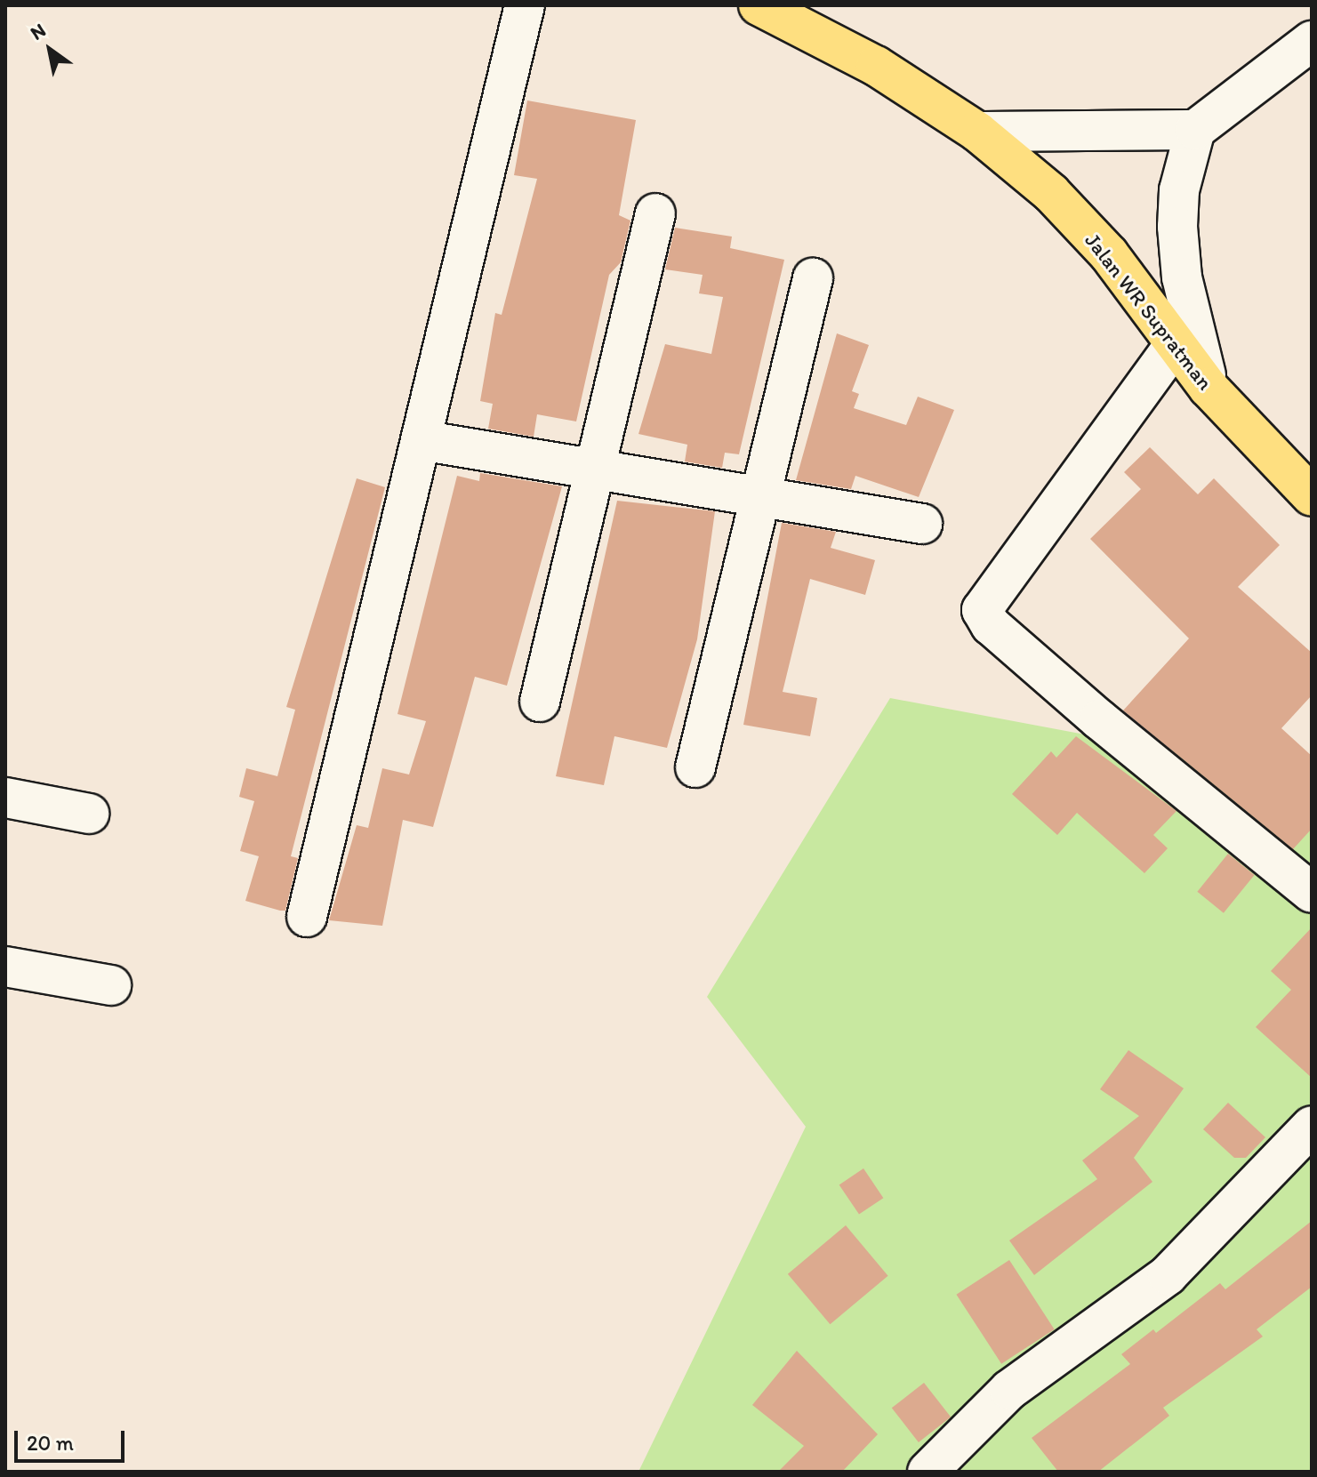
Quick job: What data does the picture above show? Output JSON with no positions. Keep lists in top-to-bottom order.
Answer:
{
  "streets": {
    "highway": ["Jalan WR Supratman"]
  },
  "scale_bar": "20 m",
  "north": "top left"
}
